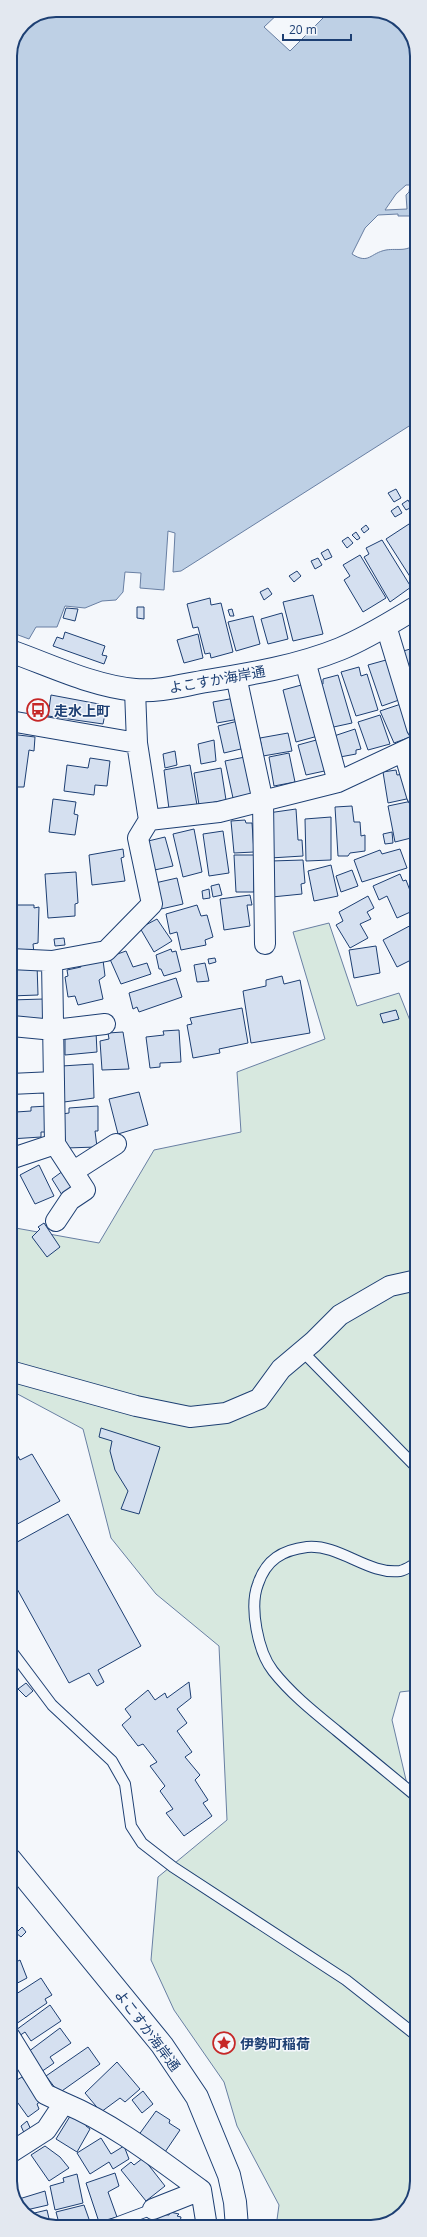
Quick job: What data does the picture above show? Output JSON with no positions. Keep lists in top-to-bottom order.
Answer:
{
  "streets": {
    "highway": ["よこすか海岸通"]
  },
  "places": {
    "bus stop": ["走水上町"],
    "place": ["伊勢町稲荷"]
  },
  "scale_bar": "20 m"
}
